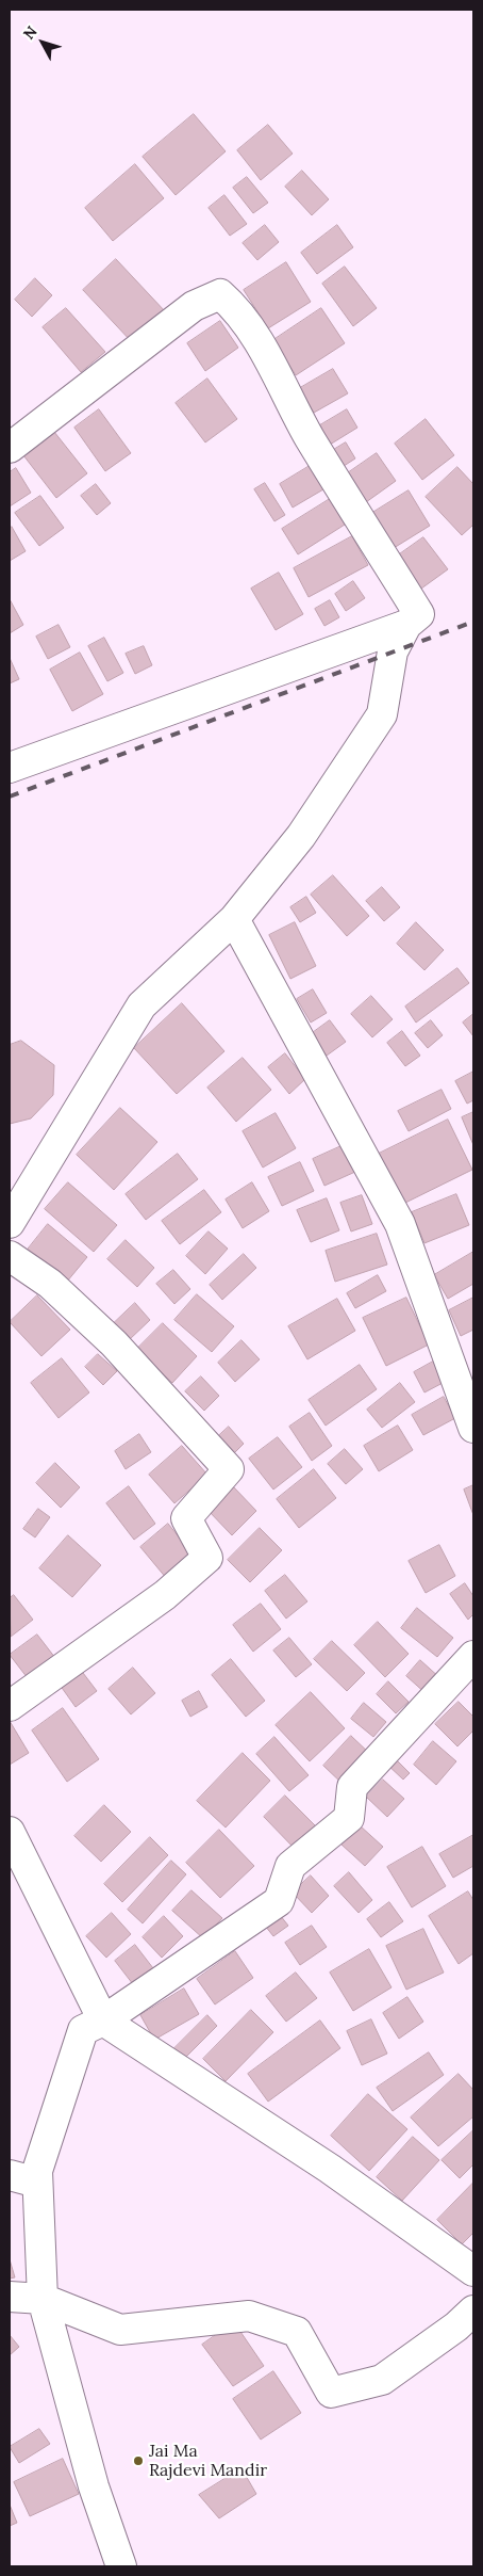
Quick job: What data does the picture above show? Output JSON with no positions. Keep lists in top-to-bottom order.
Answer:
{
  "places": ["Jai Ma Rajdevi Mandir"],
  "north": "top left"
}
